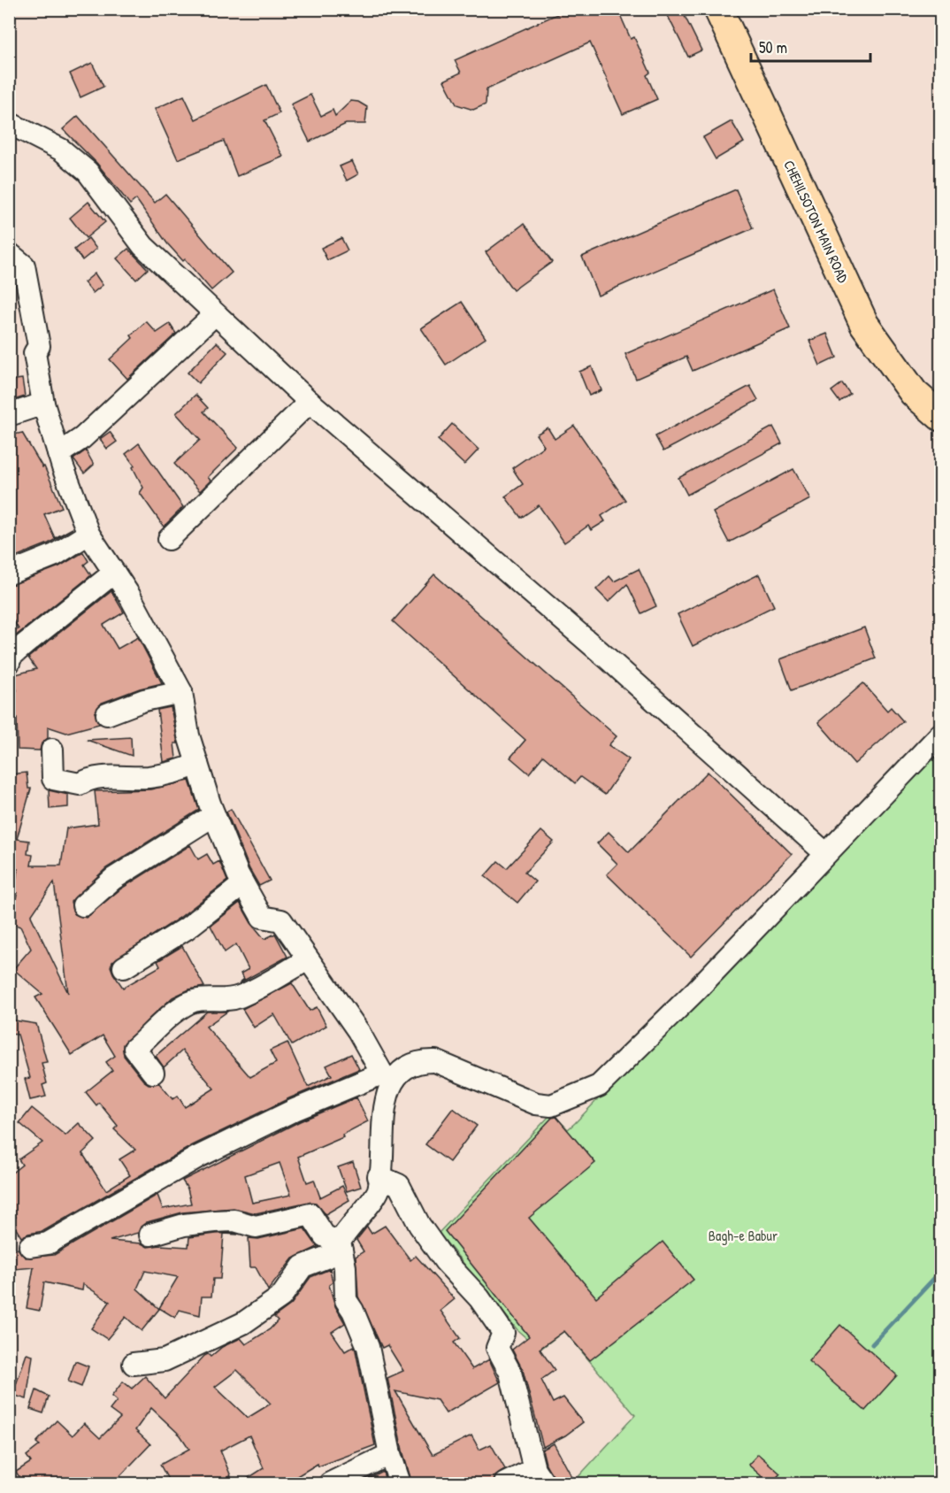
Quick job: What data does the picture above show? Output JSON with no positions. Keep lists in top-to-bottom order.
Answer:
{
  "streets": {
    "main road": ["CHEHILSOTON MAIN ROAD"]
  },
  "parks": ["Bagh-e Babur"],
  "scale_bar": "50 m"
}
